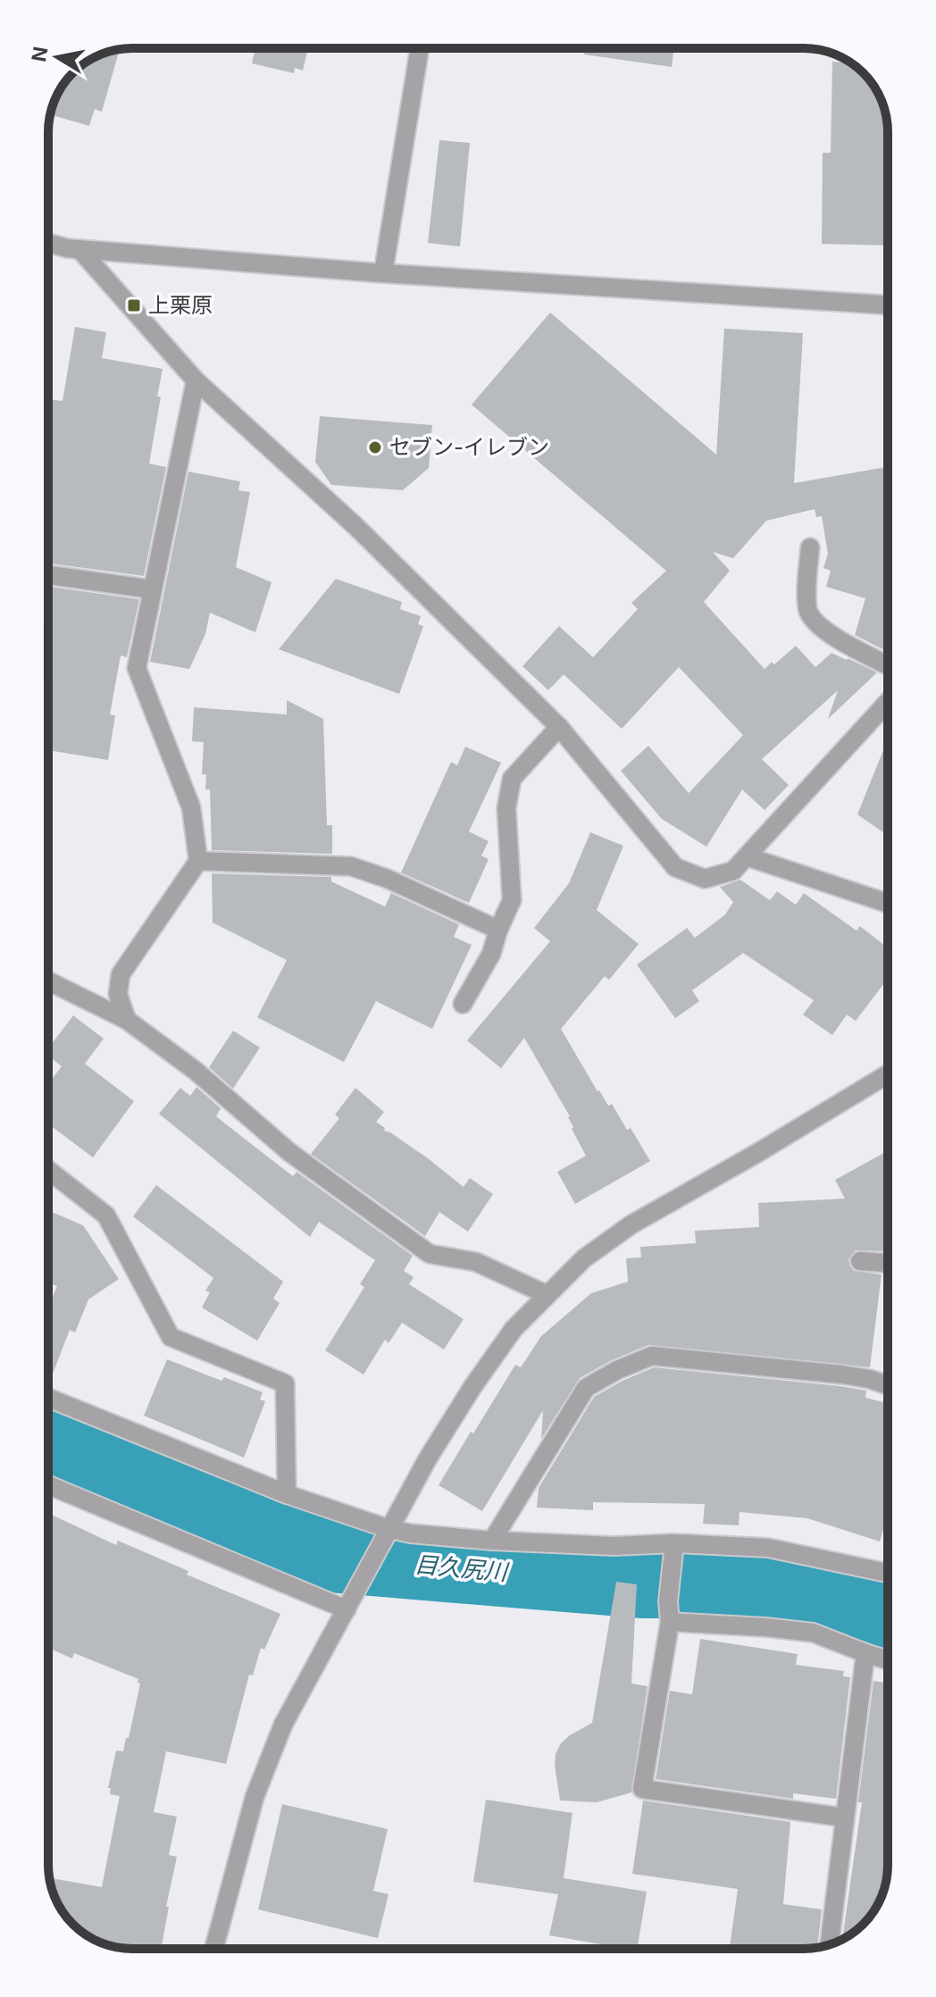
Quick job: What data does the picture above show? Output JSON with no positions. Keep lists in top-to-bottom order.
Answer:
{
  "water": ["目久尻川"],
  "places": {
    "transit": ["上栗原"],
    "other": ["セブン-イレブン"]
  },
  "north": "left"
}
